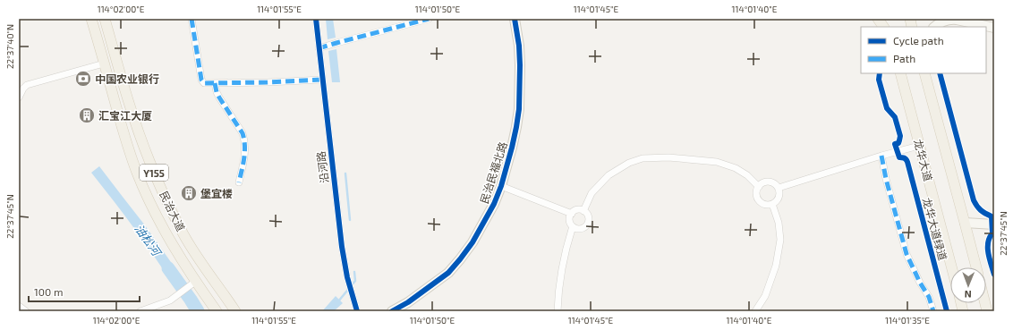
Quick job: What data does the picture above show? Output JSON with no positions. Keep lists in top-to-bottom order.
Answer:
{
  "streets": {
    "main road": ["龙华大道", "Y155", "民治大道"],
    "street": ["沿河路", "民治民福北路"],
    "cycle path": ["龙华大道绿道"]
  },
  "water": ["油松河"],
  "places": {
    "bank": ["中国农业银行"],
    "building": ["汇宝江大厦", "堡宜楼"]
  },
  "legend": ["Cycle path", "Path"],
  "scale_bar": "100 m",
  "north": "bottom",
  "coordinates": [
    "114°02'00\"E",
    "114°01'55\"E",
    "114°01'50\"E",
    "114°01'45\"E",
    "114°01'40\"E",
    "22°37'40\"N",
    "22°37'45\"N",
    "114°01'35\"E"
  ]
}
